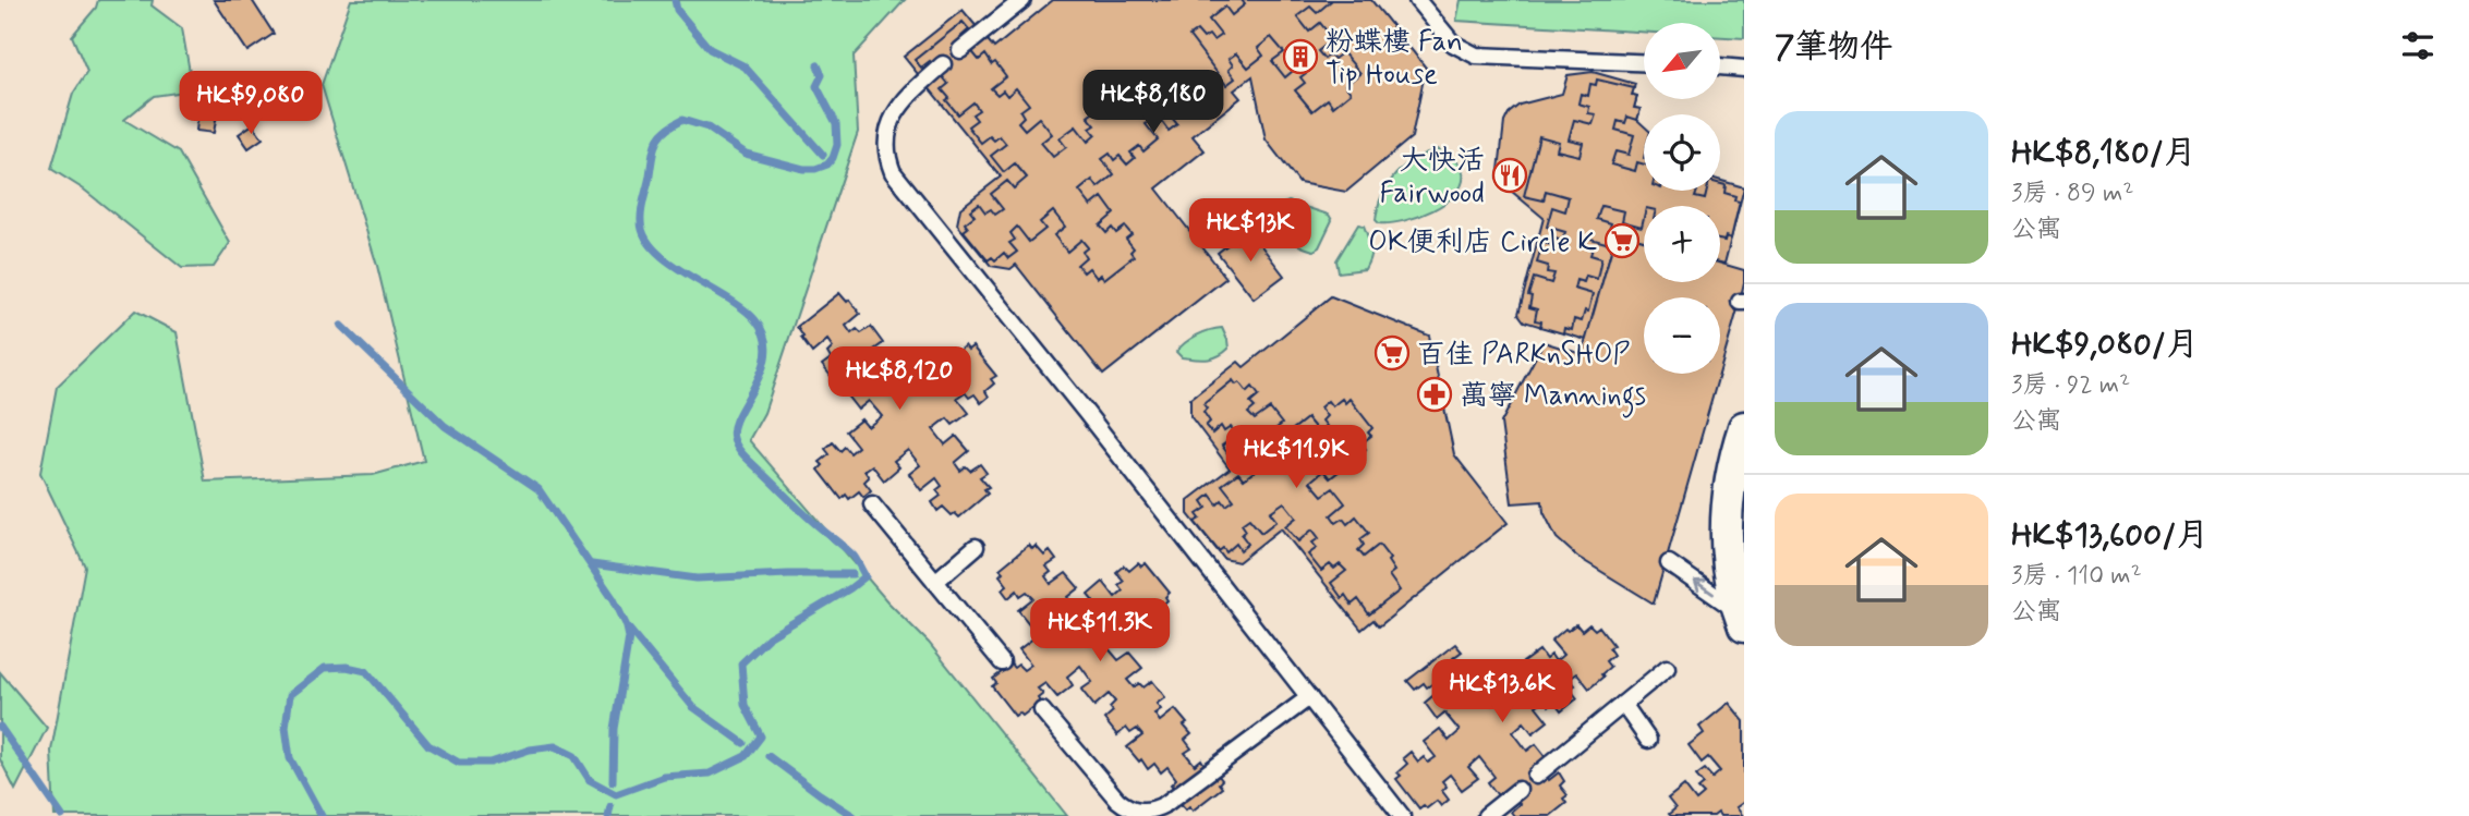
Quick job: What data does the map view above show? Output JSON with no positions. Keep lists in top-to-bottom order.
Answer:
{
  "places": {
    "building": ["粉蝶樓 Fan Tip House"],
    "restaurant": ["大快活 Fairwood"],
    "supermarket": ["OK便利店 Circle K", "百佳 PARKnSHOP"],
    "pharmacy": ["萬寧 Mannings"]
  },
  "north": "bottom left",
  "page": {
    "heading": "7筆物件",
    "map_buttons": ["+", "−"],
    "price": [
      "HK$8,180",
      "HK$9,080",
      "HK$13K",
      "HK$8,120",
      "HK$11.9K",
      "HK$11.3K",
      "HK$13.6K"
    ],
    "list": [
      {
        "name": "HK$8,180/月",
        "note": "3房 · 89 m² · 公寓"
      },
      {
        "name": "HK$9,080/月",
        "note": "3房 · 92 m² · 公寓"
      },
      {
        "name": "HK$13,600/月",
        "note": "3房 · 110 m² · 公寓"
      }
    ]
  }
}
